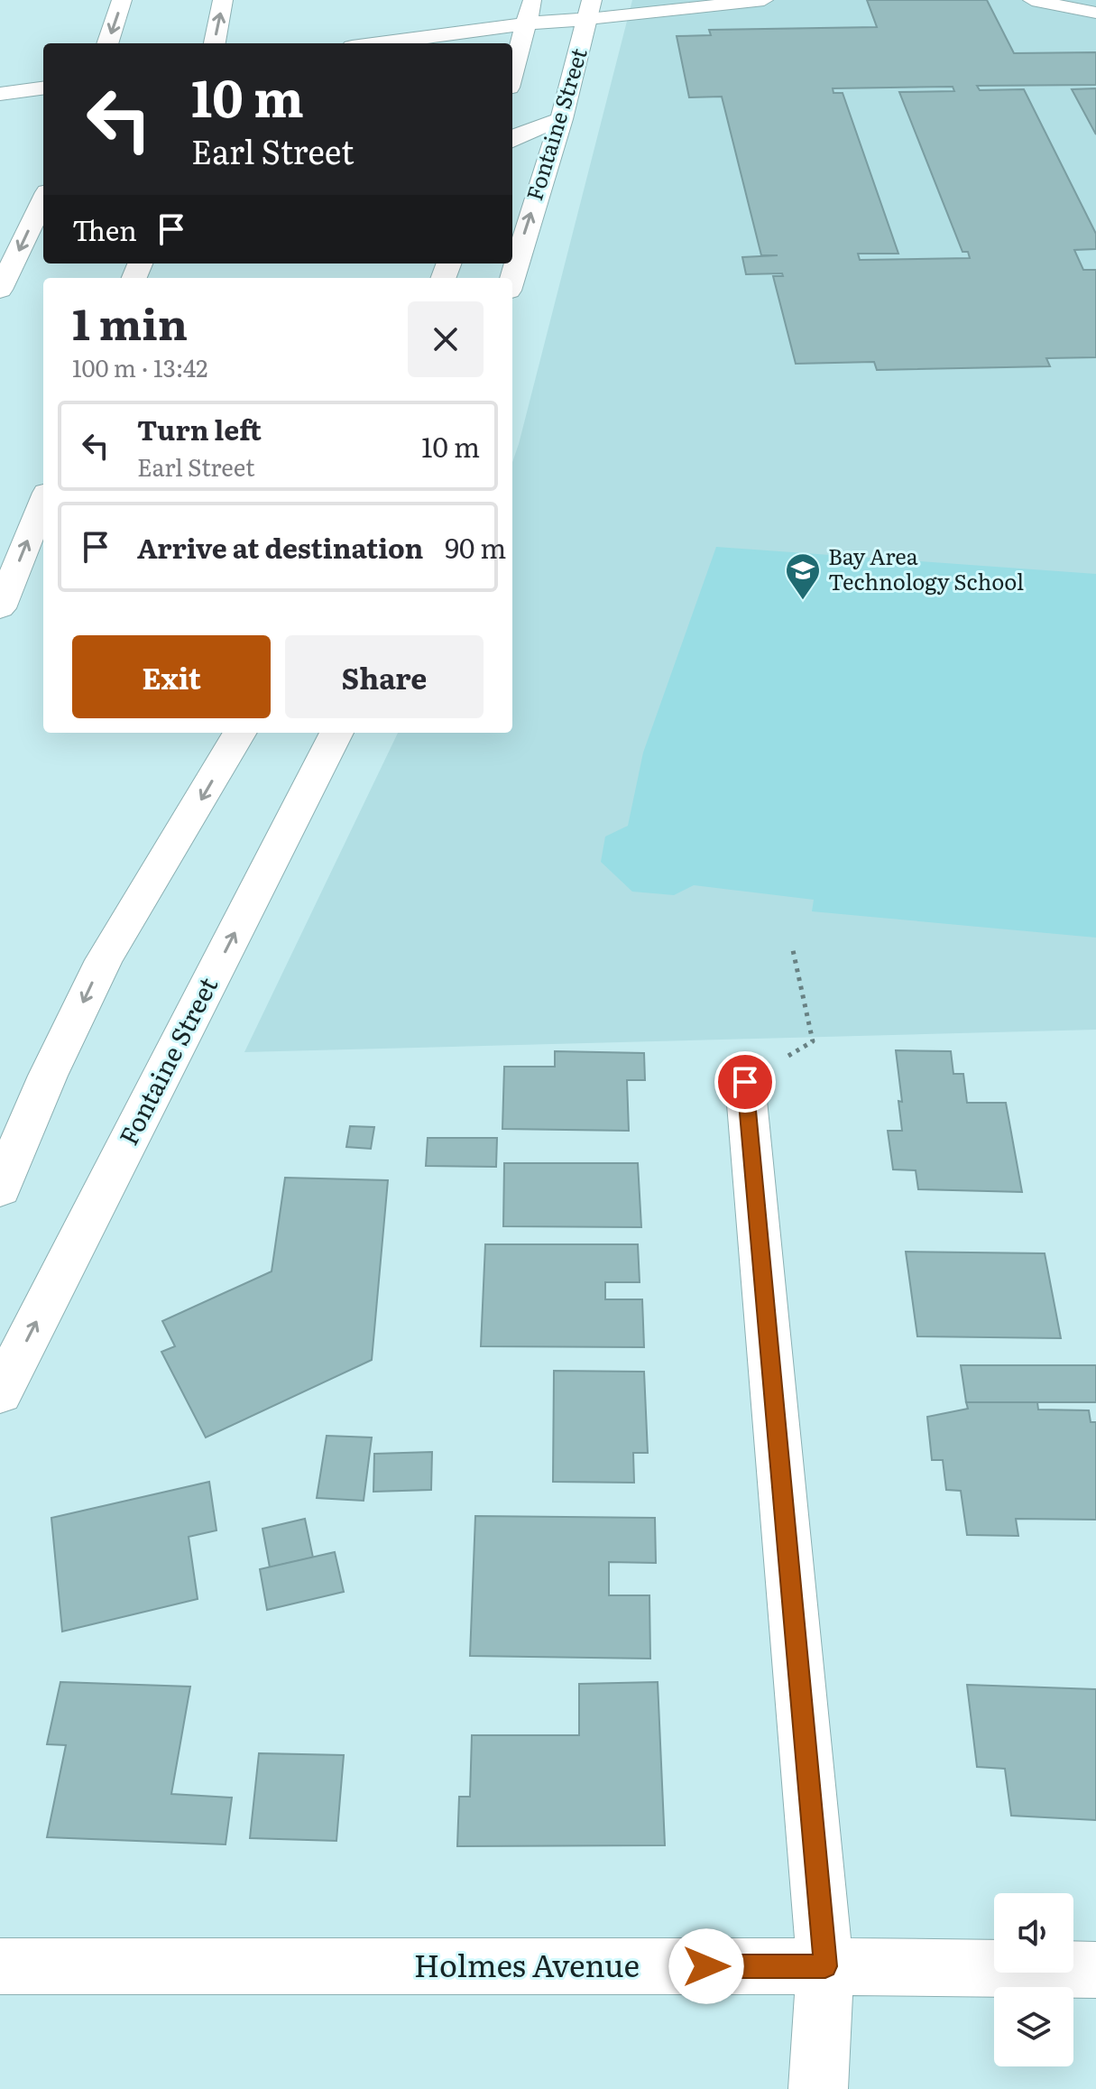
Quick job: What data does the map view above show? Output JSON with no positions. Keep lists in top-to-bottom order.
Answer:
{
  "streets": {
    "main road": ["Fontaine Street", "Holmes Avenue"]
  },
  "places": {
    "school or university": ["Bay Area Technology School"]
  },
  "page": {
    "turn": ["10 m", "Earl Street"],
    "then": "Then",
    "heading": ["1 min", "100 m · 13:42"],
    "list": [
      {
        "name": "Turn left",
        "note": "Earl Street",
        "value": "10 m"
      },
      {
        "name": "Arrive at destination",
        "value": "90 m"
      }
    ],
    "buttons": ["Exit", "Share"]
  }
}
